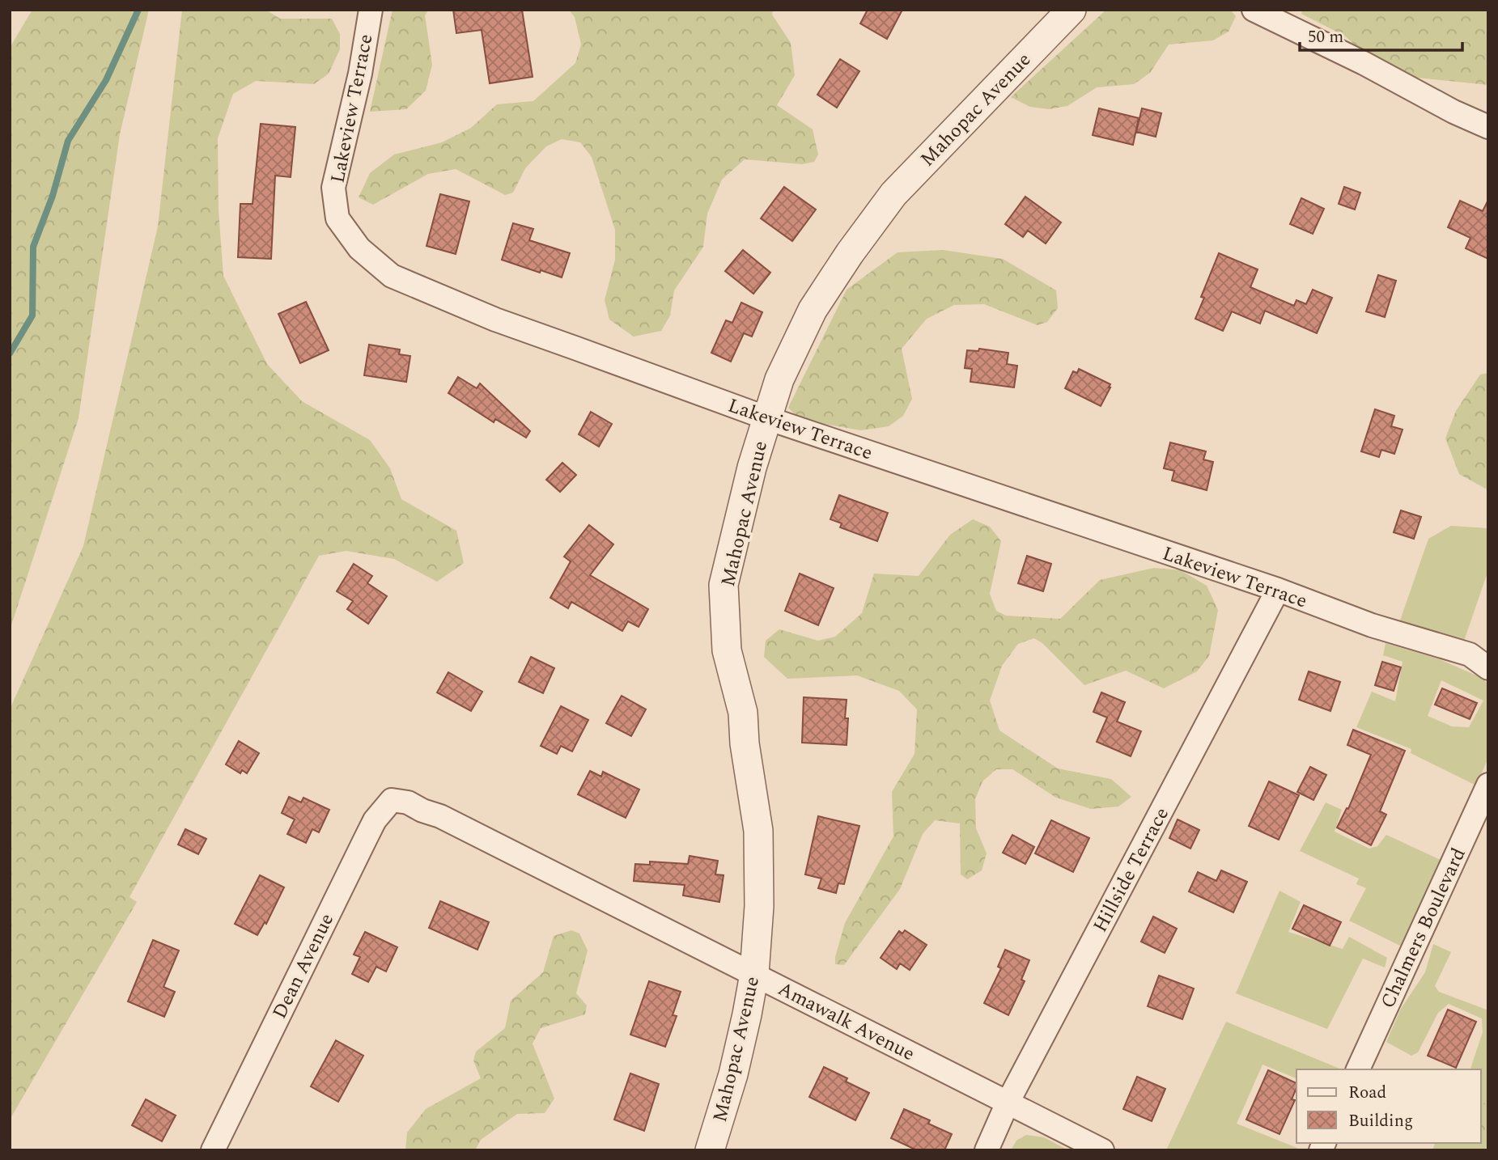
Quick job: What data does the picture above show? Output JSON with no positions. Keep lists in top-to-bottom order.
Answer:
{
  "streets": {
    "street": [
      "Lakeview Terrace",
      "Mahopac Avenue",
      "Hillside Terrace",
      "Chalmers Boulevard",
      "Dean Avenue",
      "Amawalk Avenue"
    ]
  },
  "crossings": [
    ["Lakeview Terrace", "Mahopac Avenue"],
    ["Lakeview Terrace", "Hillside Terrace"],
    ["Mahopac Avenue", "Amawalk Avenue"],
    ["Hillside Terrace", "Amawalk Avenue"],
    ["Dean Avenue", "Amawalk Avenue"]
  ],
  "legend": ["Road", "Building"],
  "scale_bar": "50 m"
}
